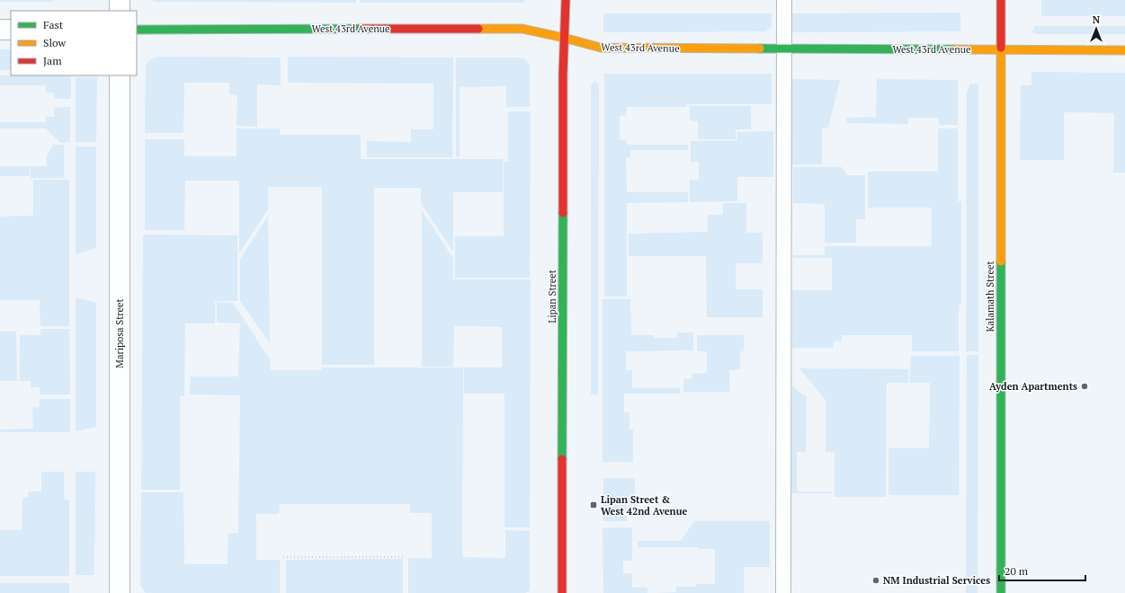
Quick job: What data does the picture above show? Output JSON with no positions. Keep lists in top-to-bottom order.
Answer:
{
  "streets": {
    "street": [
      "West 43rd Avenue",
      "Lipan Street",
      "Kalamath Street",
      "Mariposa Street"
    ]
  },
  "crossings": [
    ["West 43rd Avenue", "Lipan Street"],
    ["West 43rd Avenue", "Kalamath Street"]
  ],
  "places": {
    "other": ["Ayden Apartments", "NM Industrial Services"],
    "transit": ["Lipan Street & West 42nd Avenue"]
  },
  "legend": ["Fast", "Slow", "Jam"],
  "scale_bar": "20 m",
  "north": "top"
}
